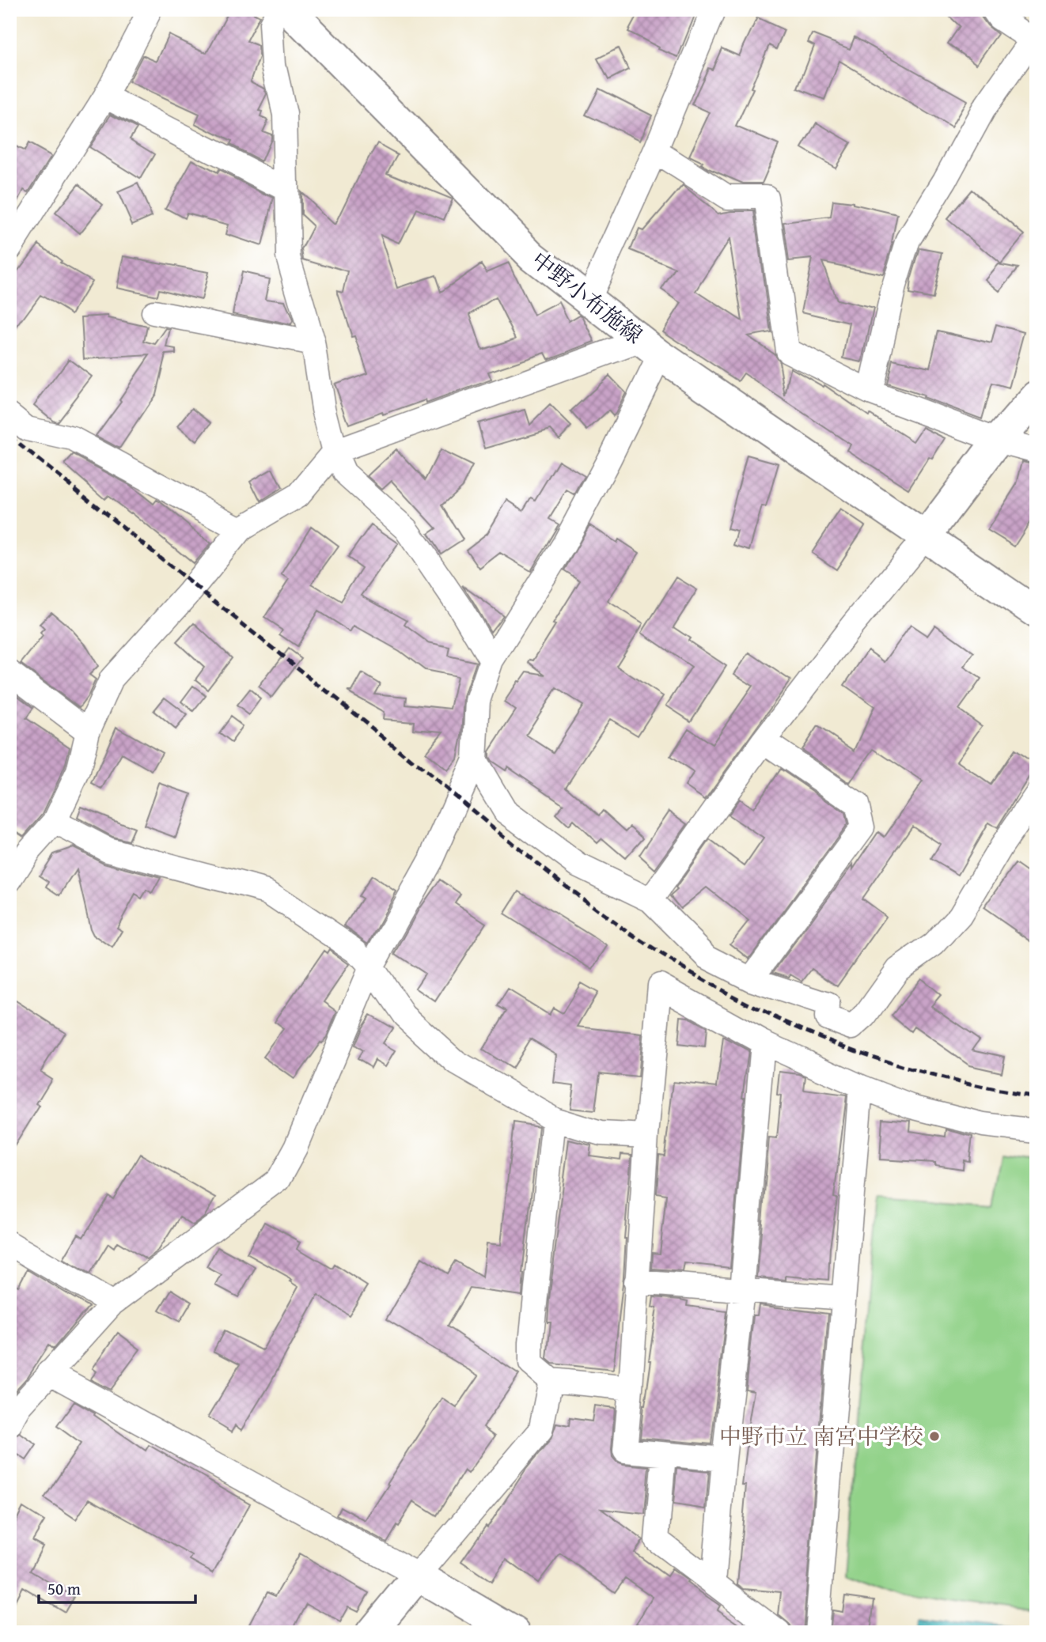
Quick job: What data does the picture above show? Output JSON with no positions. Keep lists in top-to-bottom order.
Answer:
{
  "streets": {
    "main road": ["中野小布施線"]
  },
  "places": ["中野市立 南宮中学校"],
  "scale_bar": "50 m"
}
